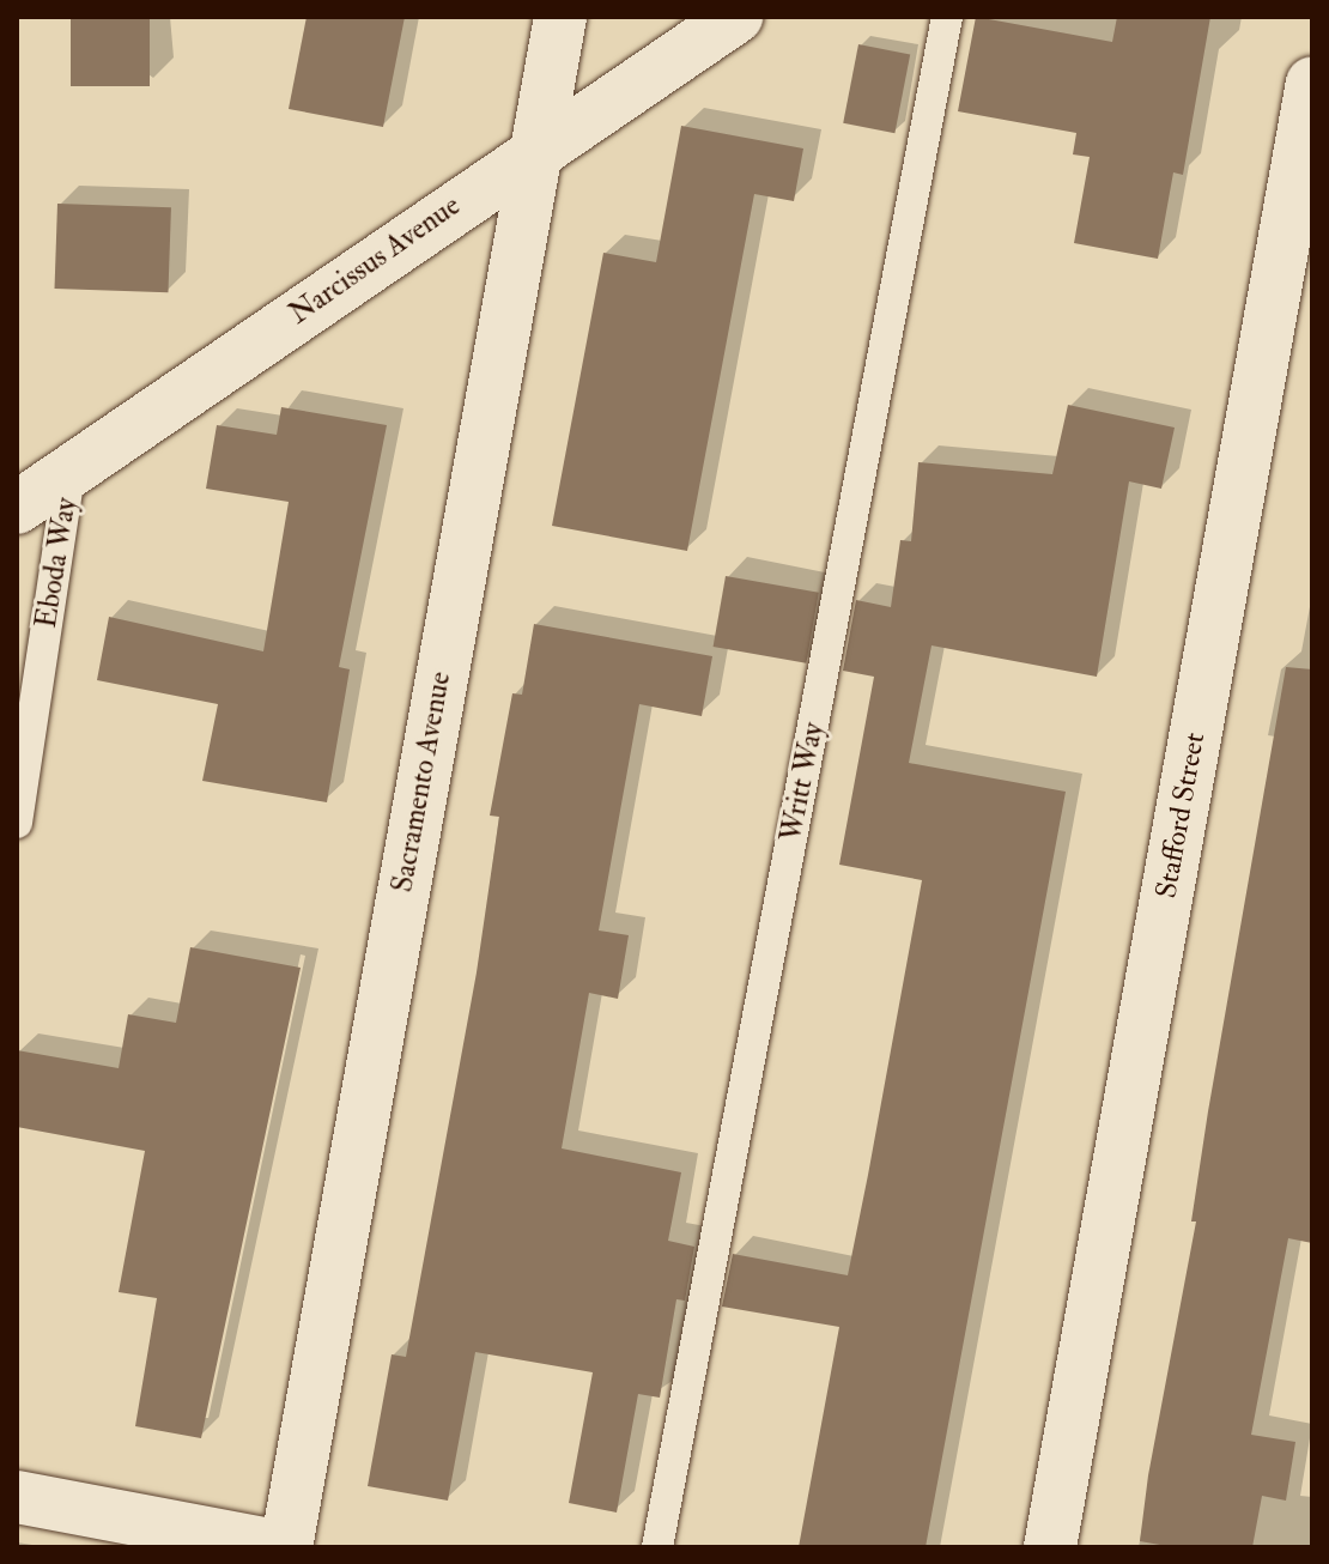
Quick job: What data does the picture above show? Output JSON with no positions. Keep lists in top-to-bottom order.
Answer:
{
  "streets": {
    "street": ["Narcissus Avenue", "Sacramento Avenue", "Stafford Street"],
    "lane": ["Eboda Way", "Writt Way"]
  },
  "crossings": [
    ["Narcissus Avenue", "Eboda Way"],
    ["Narcissus Avenue", "Sacramento Avenue"]
  ]
}
